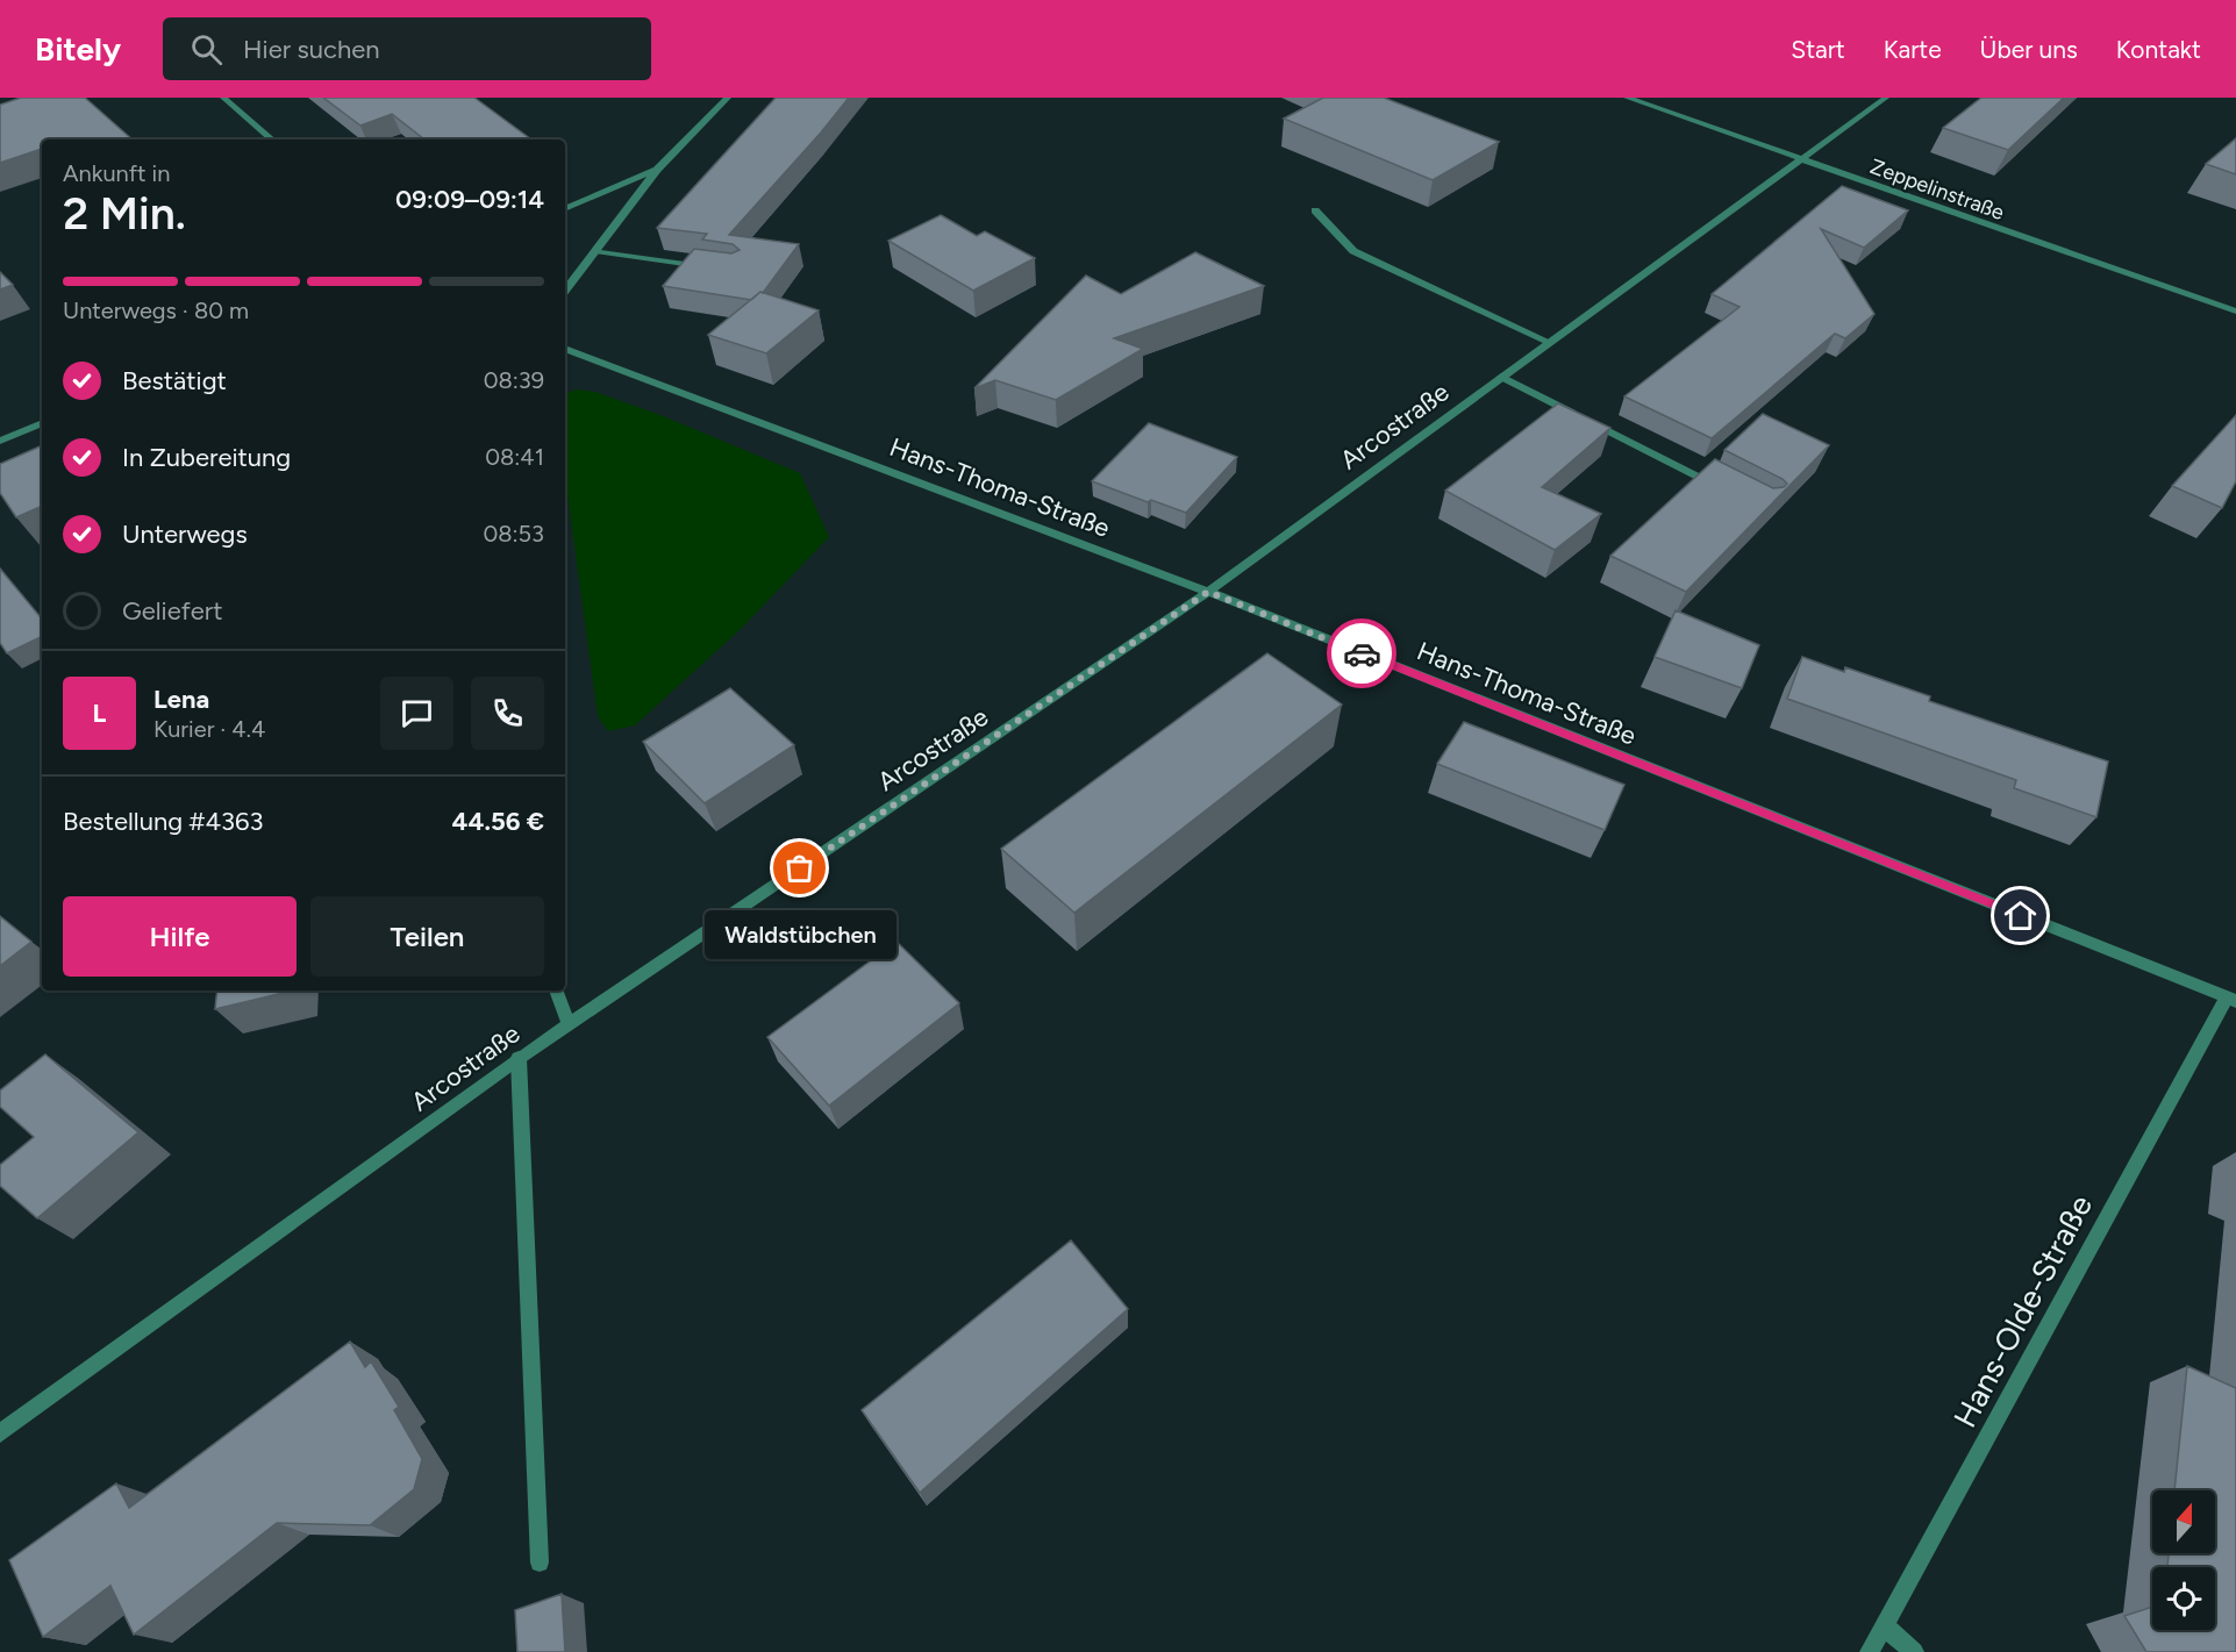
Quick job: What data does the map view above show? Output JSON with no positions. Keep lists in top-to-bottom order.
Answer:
{
  "streets": {
    "street": [
      "Zeppelinstraße",
      "Arcostraße",
      "Hans-Thoma-Straße",
      "Hans-Olde-Straße"
    ]
  },
  "crossings": [
    ["Zeppelinstraße", "Arcostraße"],
    ["Arcostraße", "Hans-Thoma-Straße"],
    ["Hans-Thoma-Straße", "Hans-Olde-Straße"]
  ],
  "places": ["Waldstübchen"],
  "north": "top",
  "page": {
    "header": "Bitely",
    "search": "Hier suchen",
    "nav": [
      "Start",
      "Karte",
      "Über uns",
      "Kontakt"
    ],
    "heading": ["2 Min.", "Ankunft in", "09:09–09:14"],
    "panel": [
      "Lena",
      "Kurier · 4.4",
      "Bestellung #4363",
      "44.56 €"
    ],
    "bar": "Unterwegs · 80 m",
    "list": [
      ["Bestätigt", "08:39"],
      ["In Zubereitung", "08:41"],
      ["Unterwegs", "08:53"],
      "Geliefert"
    ],
    "round": "L",
    "buttons": ["Hilfe", "Teilen"],
    "bubble": "Waldstübchen"
  }
}
